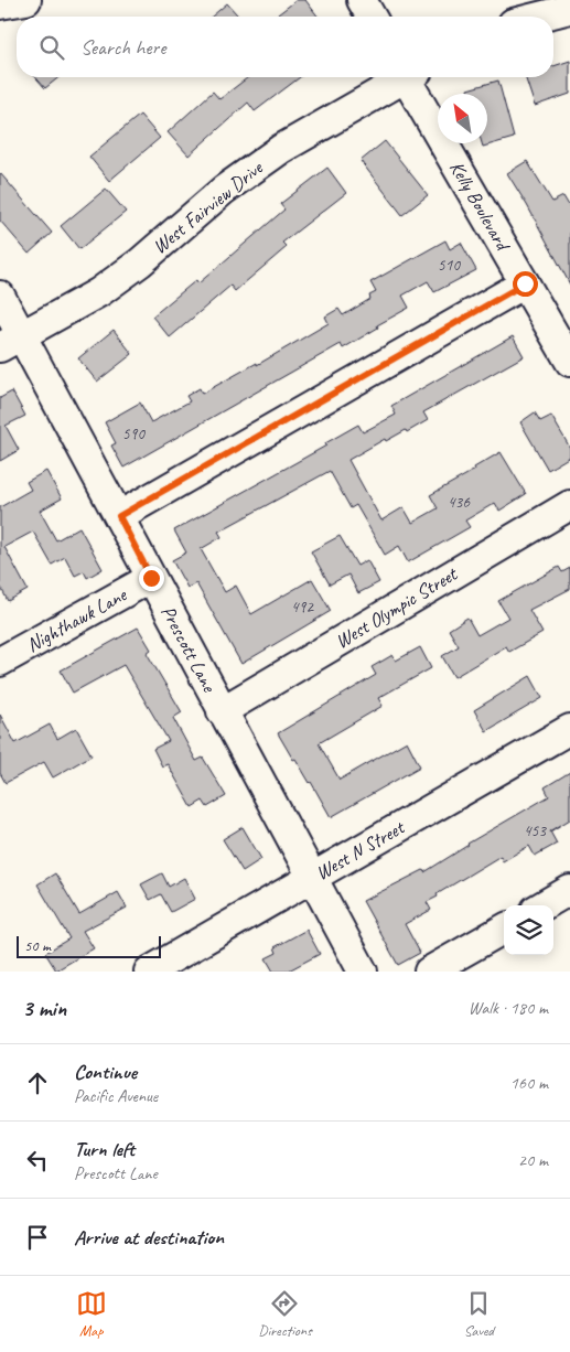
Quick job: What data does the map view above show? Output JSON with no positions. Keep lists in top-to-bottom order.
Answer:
{
  "streets": {
    "street": [
      "Kelly Boulevard",
      "West Fairview Drive",
      "West Olympic Street",
      "Nighthawk Lane",
      "Prescott Lane",
      "West N Street"
    ]
  },
  "crossings": [
    ["West Fairview Drive", "Prescott Lane"],
    ["West Olympic Street", "Prescott Lane"],
    ["Nighthawk Lane", "Prescott Lane"],
    ["Prescott Lane", "West N Street"]
  ],
  "house_numbers": [
    "510",
    "590",
    "436",
    "492",
    "453"
  ],
  "scale_bar": "50 m",
  "north": "top left",
  "page": {
    "search": "Search here",
    "scale": "50 m",
    "heading": ["3 min", "Walk · 180 m"],
    "list": [
      ["Continue", "Pacific Avenue", "160 m"],
      ["Turn left", "Prescott Lane", "20 m"],
      "Arrive at destination"
    ],
    "nav": ["Map", "Directions", "Saved"]
  }
}
